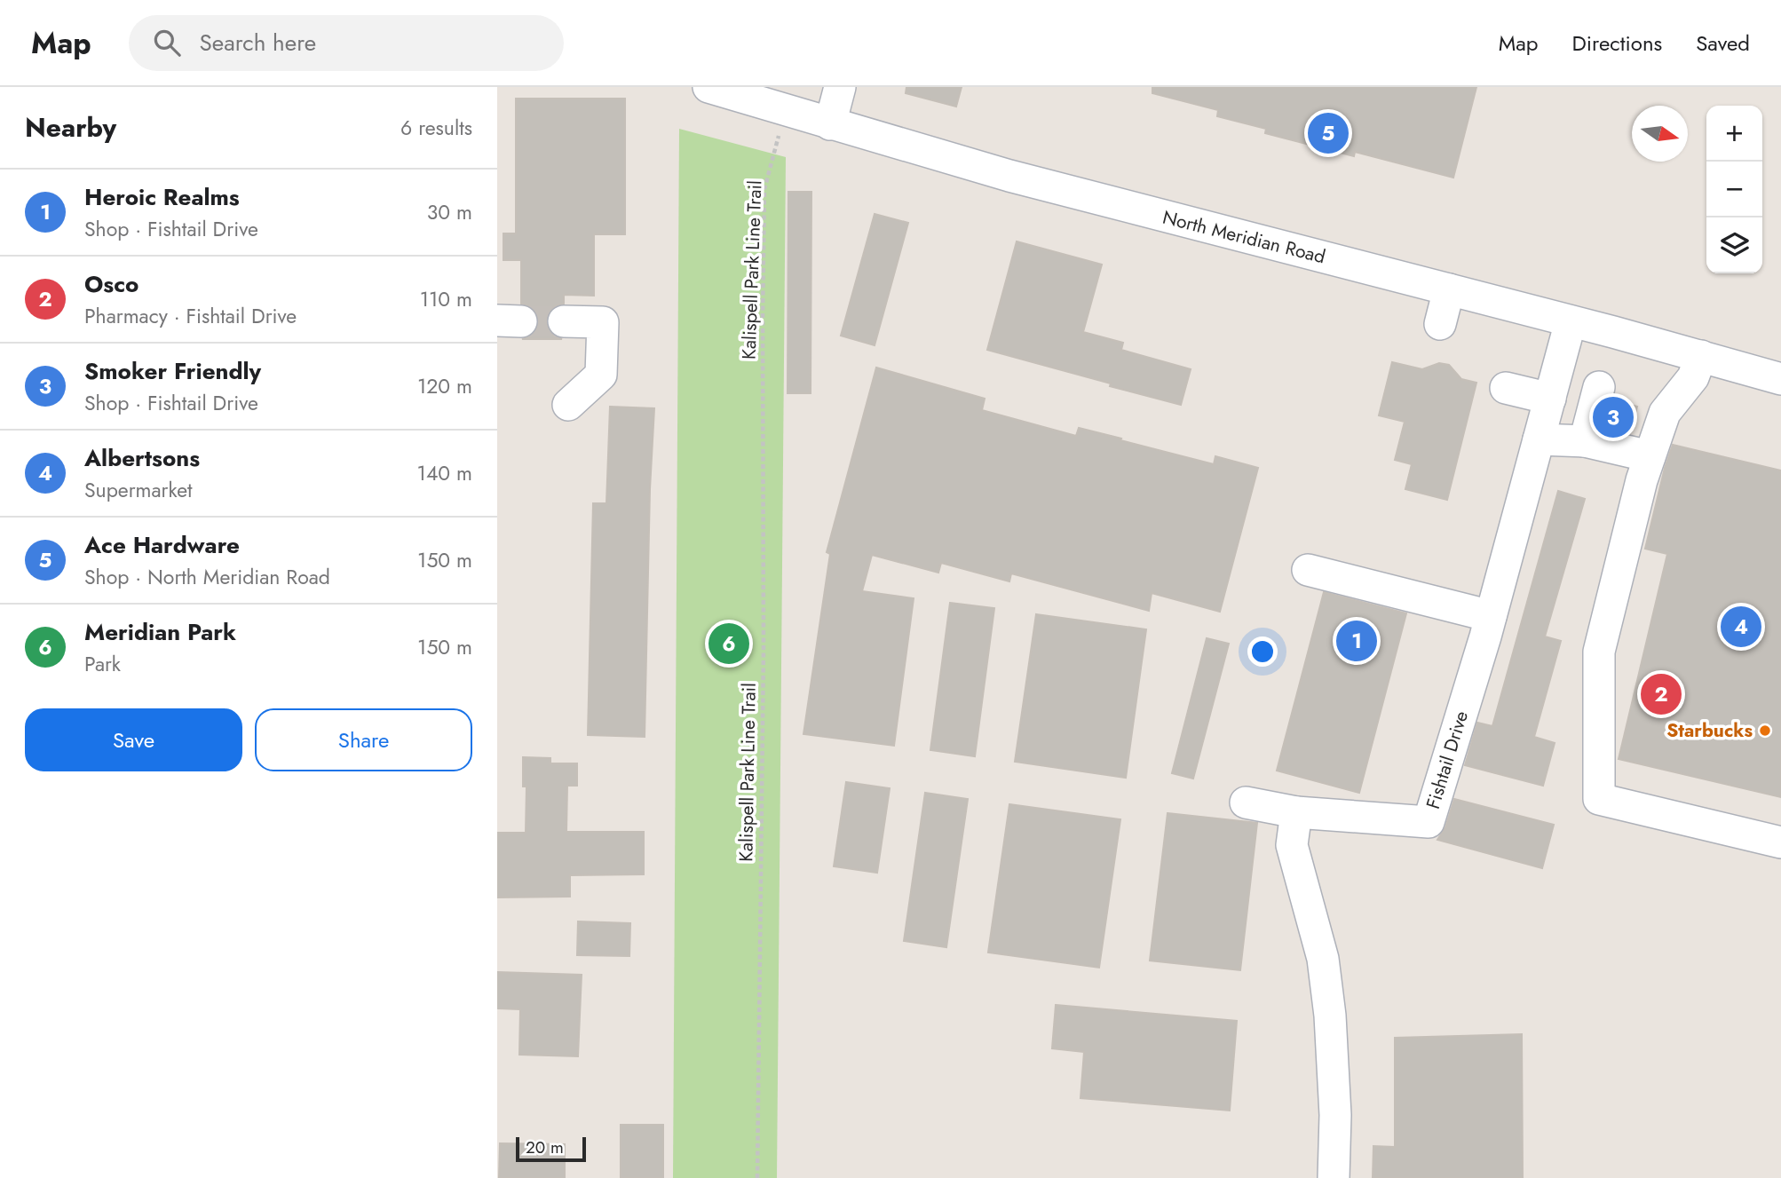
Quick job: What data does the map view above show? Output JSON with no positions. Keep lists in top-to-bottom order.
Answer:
{
  "streets": {
    "street": ["North Meridian Road", "Fishtail Drive"],
    "path": ["Kalispell Park Line Trail"]
  },
  "crossings": [
    ["North Meridian Road", "Kalispell Park Line Trail"],
    ["North Meridian Road", "Fishtail Drive"]
  ],
  "places": ["Starbucks"],
  "scale_bar": "20 m",
  "north": "right",
  "page": {
    "header": "Map",
    "search": "Search here",
    "nav": ["Map", "Directions", "Saved"],
    "heading": ["Nearby", "6 results"],
    "map_buttons": ["+", "−"],
    "pins": [
      "5",
      "3",
      "4",
      "1",
      "6",
      "2"
    ],
    "list": [
      {
        "mark": "1",
        "name": "Heroic Realms",
        "note": "Shop · Fishtail Drive",
        "value": "30 m"
      },
      {
        "mark": "2",
        "name": "Osco",
        "note": "Pharmacy · Fishtail Drive",
        "value": "110 m"
      },
      {
        "mark": "3",
        "name": "Smoker Friendly",
        "note": "Shop · Fishtail Drive",
        "value": "120 m"
      },
      {
        "mark": "4",
        "name": "Albertsons",
        "note": "Supermarket",
        "value": "140 m"
      },
      {
        "mark": "5",
        "name": "Ace Hardware",
        "note": "Shop · North Meridian Road",
        "value": "150 m"
      },
      {
        "mark": "6",
        "name": "Meridian Park",
        "note": "Park",
        "value": "150 m"
      }
    ],
    "buttons": ["Save", "Share"],
    "scale": "20 m"
  }
}
